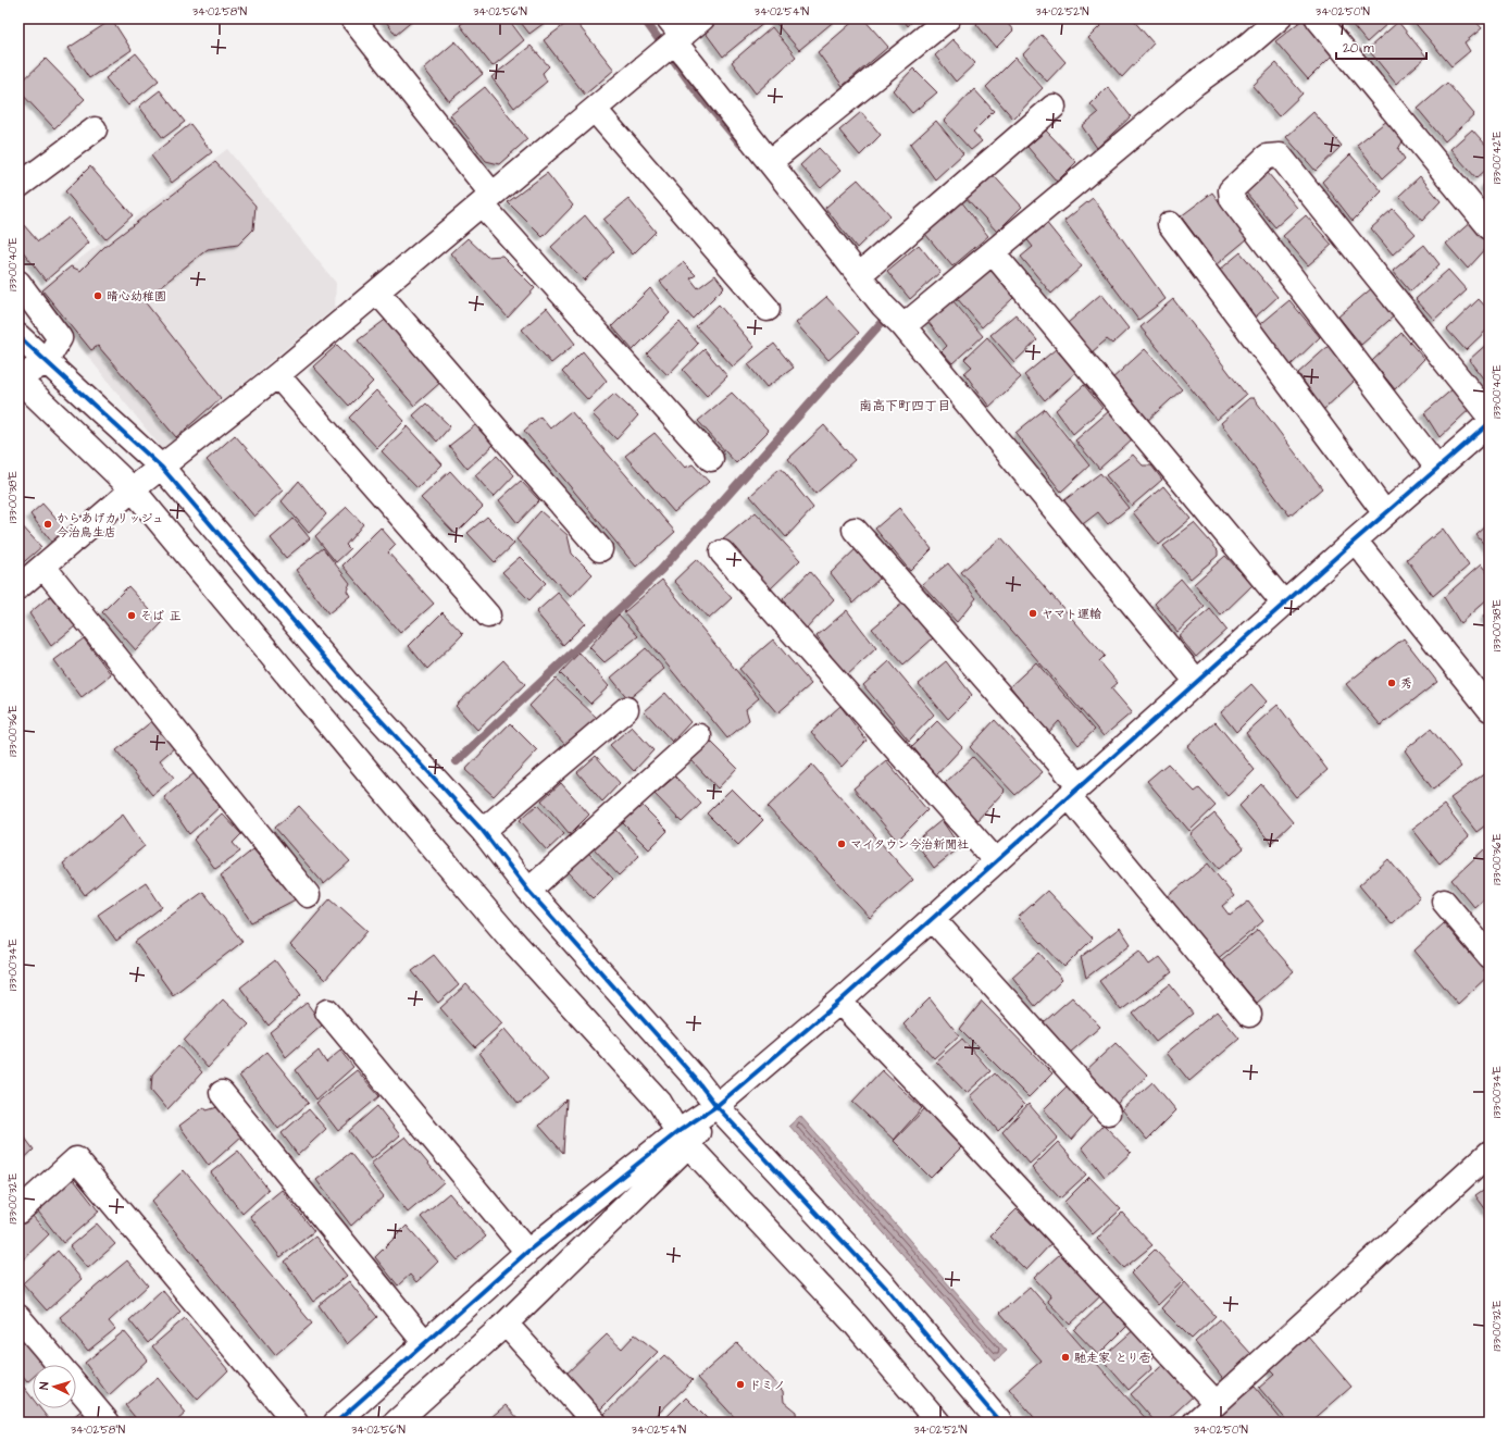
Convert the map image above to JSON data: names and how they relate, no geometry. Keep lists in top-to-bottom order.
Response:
{
  "districts": ["南高下町四丁目"],
  "places": [
    "晴心幼稚園",
    "からあげカリッジュ 今治鳥生店",
    "ヤマト運輸",
    "そば 正",
    "秀",
    "マイタウン今治新聞社",
    "馳走家 とり壱",
    "ドミノ"
  ],
  "scale_bar": "20 m",
  "north": "left",
  "coordinates": [
    "34°02'58\"N",
    "34°02'56\"N",
    "34°02'54\"N",
    "34°02'52\"N",
    "34°02'50\"N",
    "133°00'42\"E",
    "133°00'40\"E",
    "133°00'38\"E",
    "133°00'36\"E",
    "133°00'34\"E",
    "133°00'32\"E"
  ]
}
